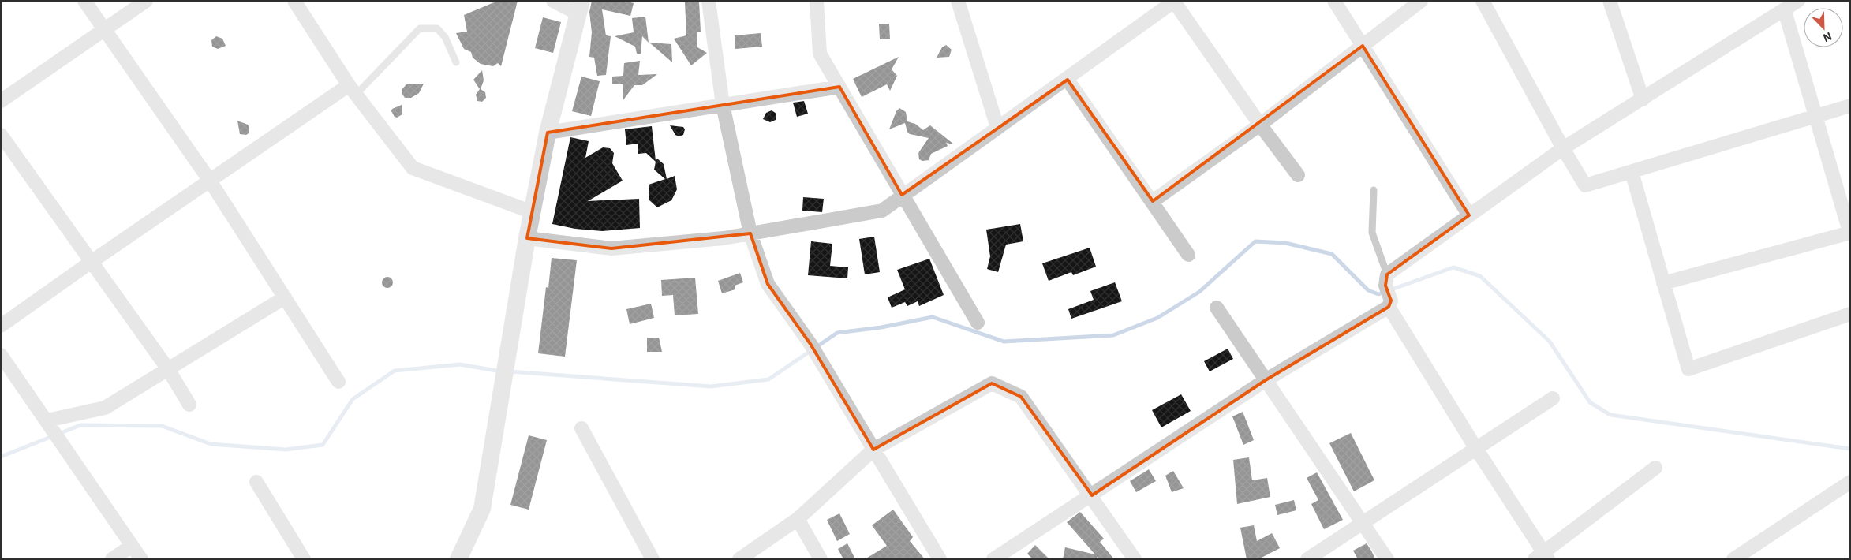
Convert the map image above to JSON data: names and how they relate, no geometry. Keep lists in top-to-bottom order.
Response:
{
  "north": "bottom right"
}
